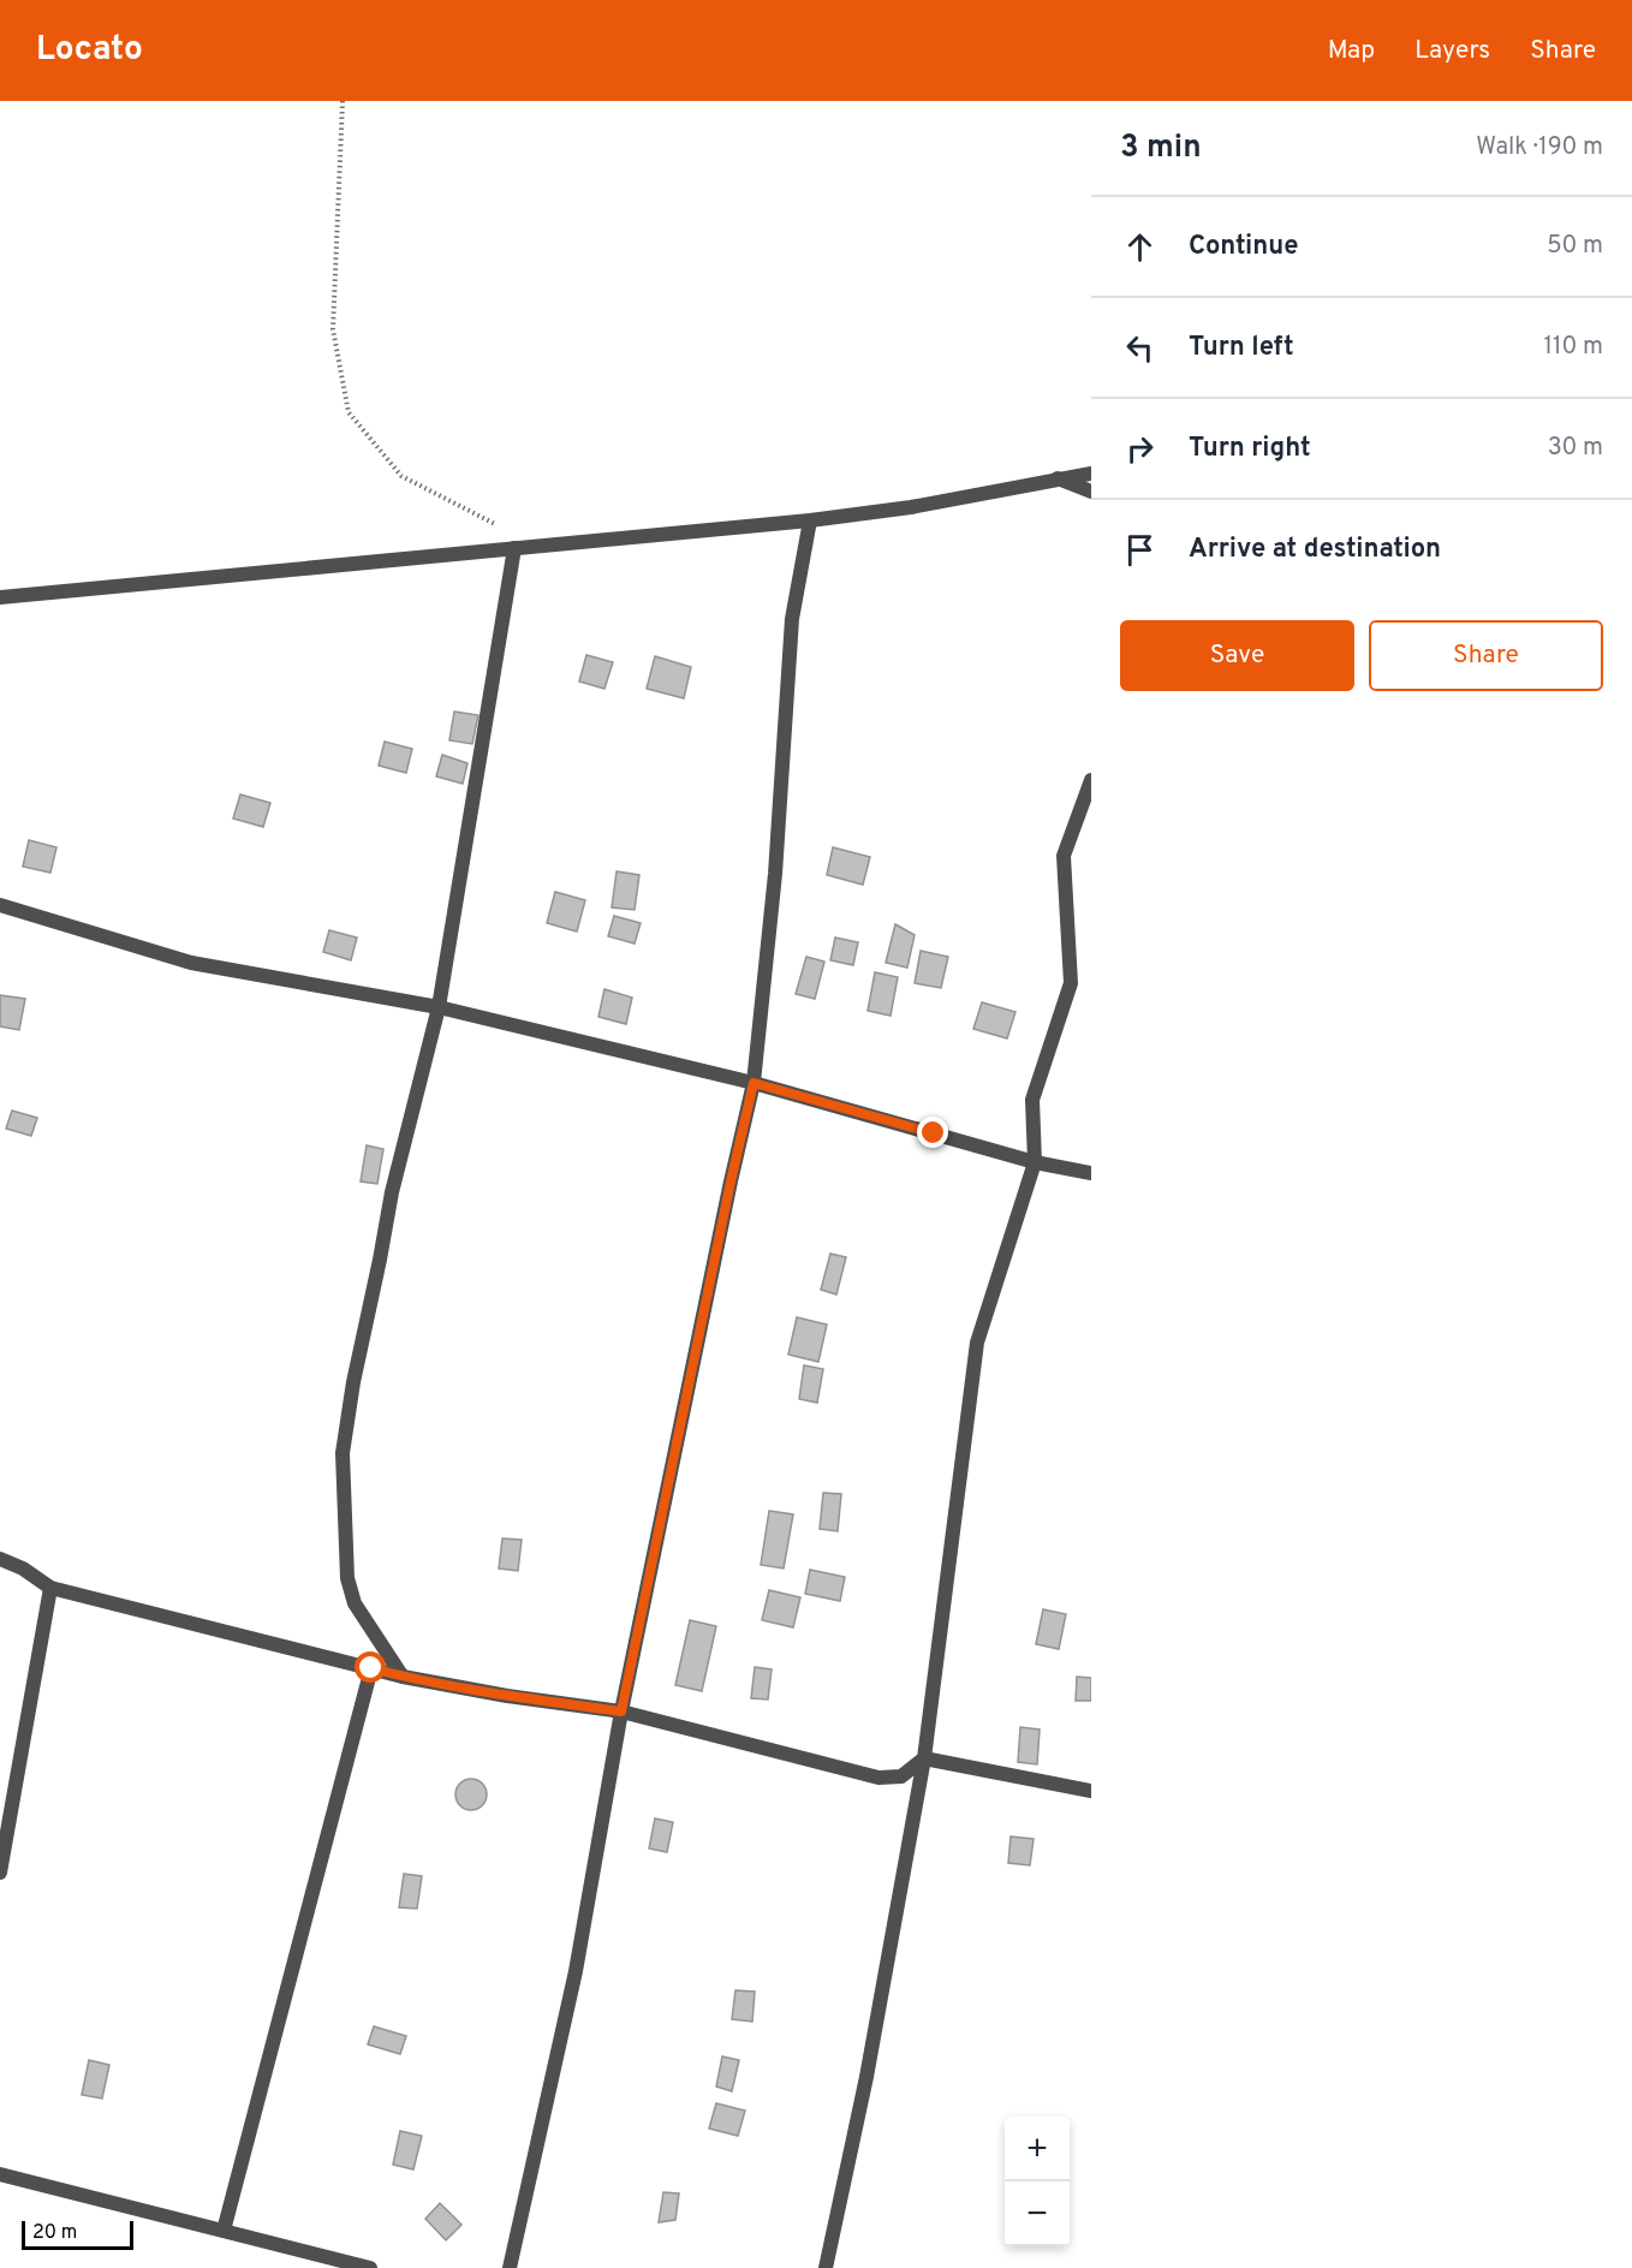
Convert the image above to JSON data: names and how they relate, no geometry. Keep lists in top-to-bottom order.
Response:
{
  "scale_bar": "20 m",
  "page": {
    "header": "Locato",
    "nav": ["Map", "Layers", "Share"],
    "heading": ["3 min", "Walk · 190 m"],
    "list": [
      ["Continue", "50 m"],
      ["Turn left", "110 m"],
      ["Turn right", "30 m"],
      "Arrive at destination"
    ],
    "buttons": ["Save", "Share"],
    "map_buttons": ["+", "−"],
    "scale": "20 m"
  }
}
